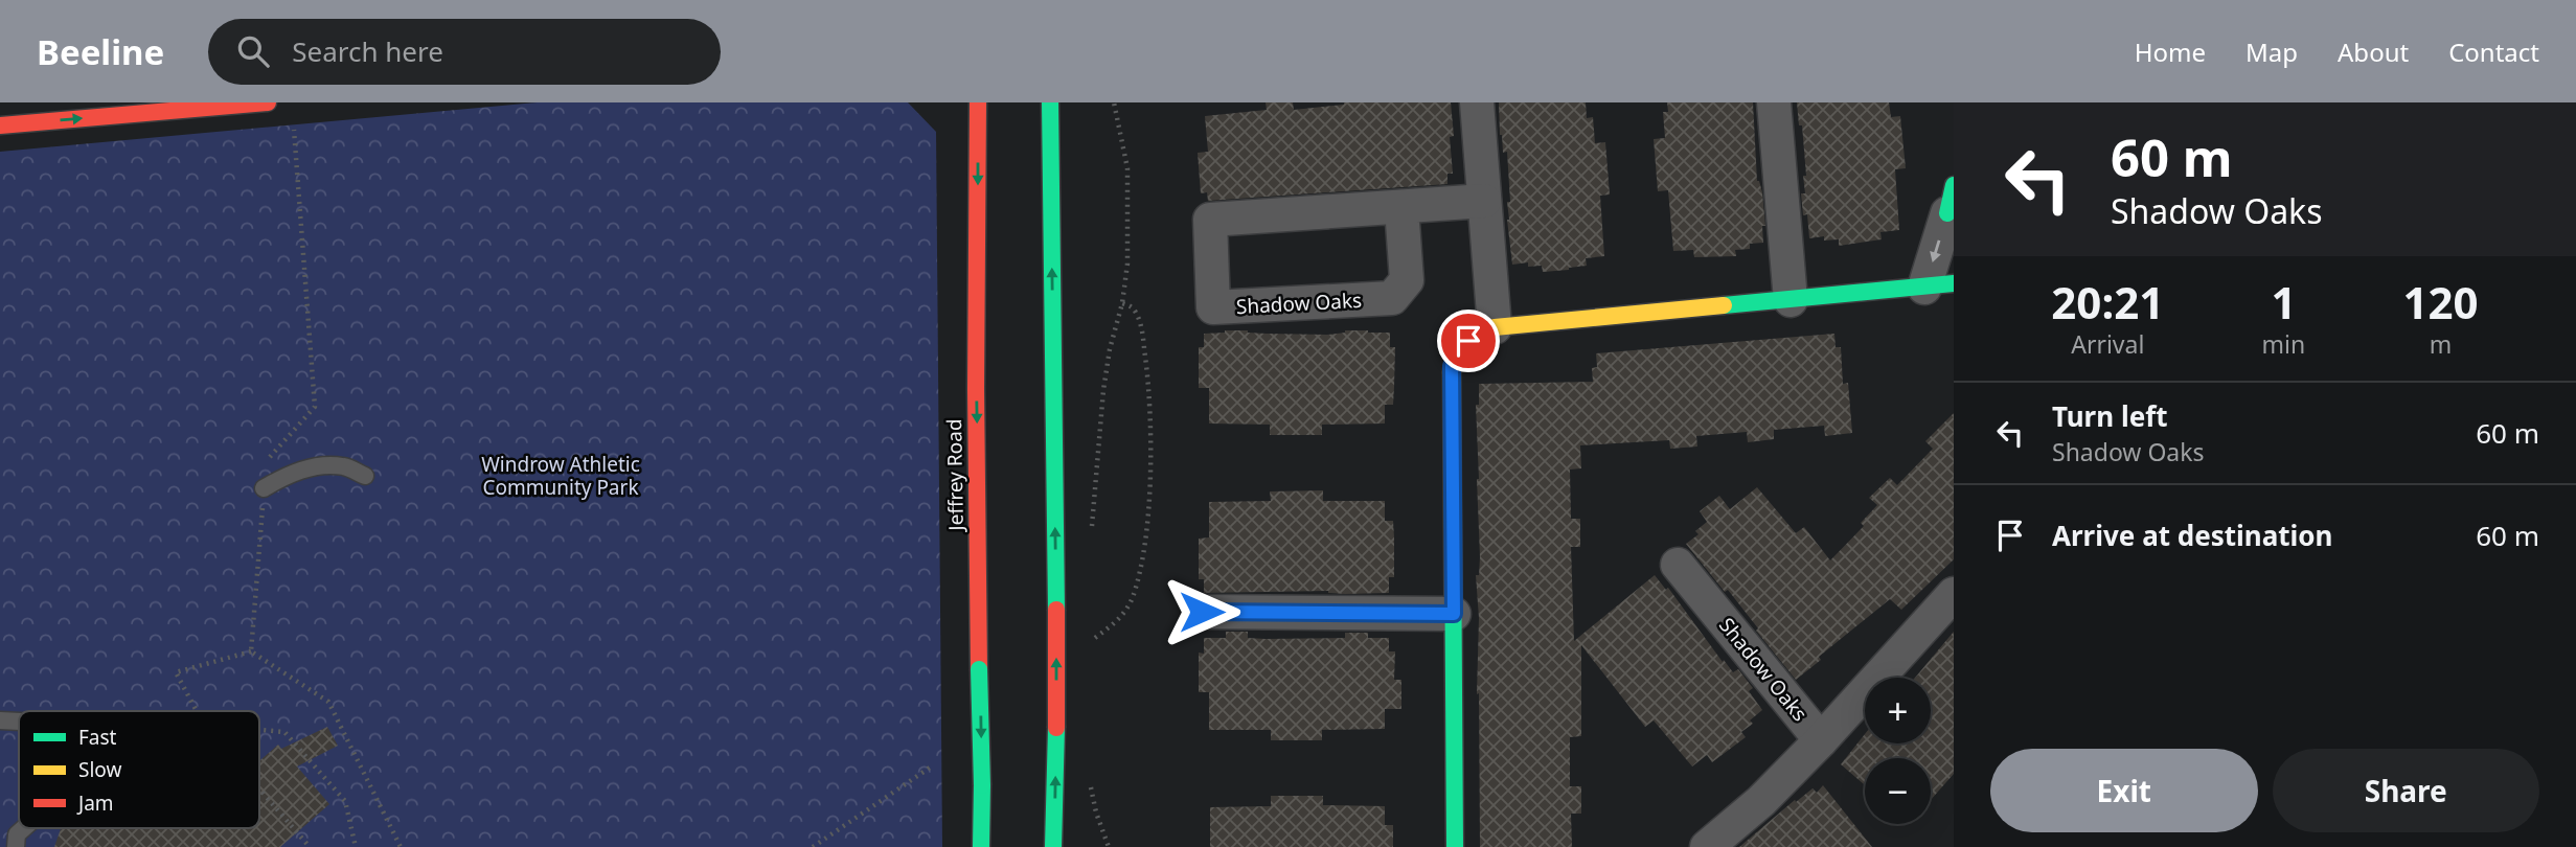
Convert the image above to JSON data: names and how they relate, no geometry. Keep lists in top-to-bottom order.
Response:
{
  "streets": {
    "main road": ["Jeffrey Road"],
    "street": ["Shadow Oaks"]
  },
  "parks": ["Windrow Athletic Community Park"],
  "legend": ["Fast", "Slow", "Jam"],
  "page": {
    "header": "Beeline",
    "search": "Search here",
    "nav": [
      "Home",
      "Map",
      "About",
      "Contact"
    ],
    "turn": ["60 m", "Shadow Oaks"],
    "eta": [
      "20:21",
      "Arrival",
      "1",
      "min",
      "120",
      "m"
    ],
    "list": [
      {
        "name": "Turn left",
        "note": "Shadow Oaks",
        "value": "60 m"
      },
      {
        "name": "Arrive at destination",
        "value": "60 m"
      }
    ],
    "map_buttons": ["+", "−"],
    "buttons": ["Exit", "Share"]
  }
}
